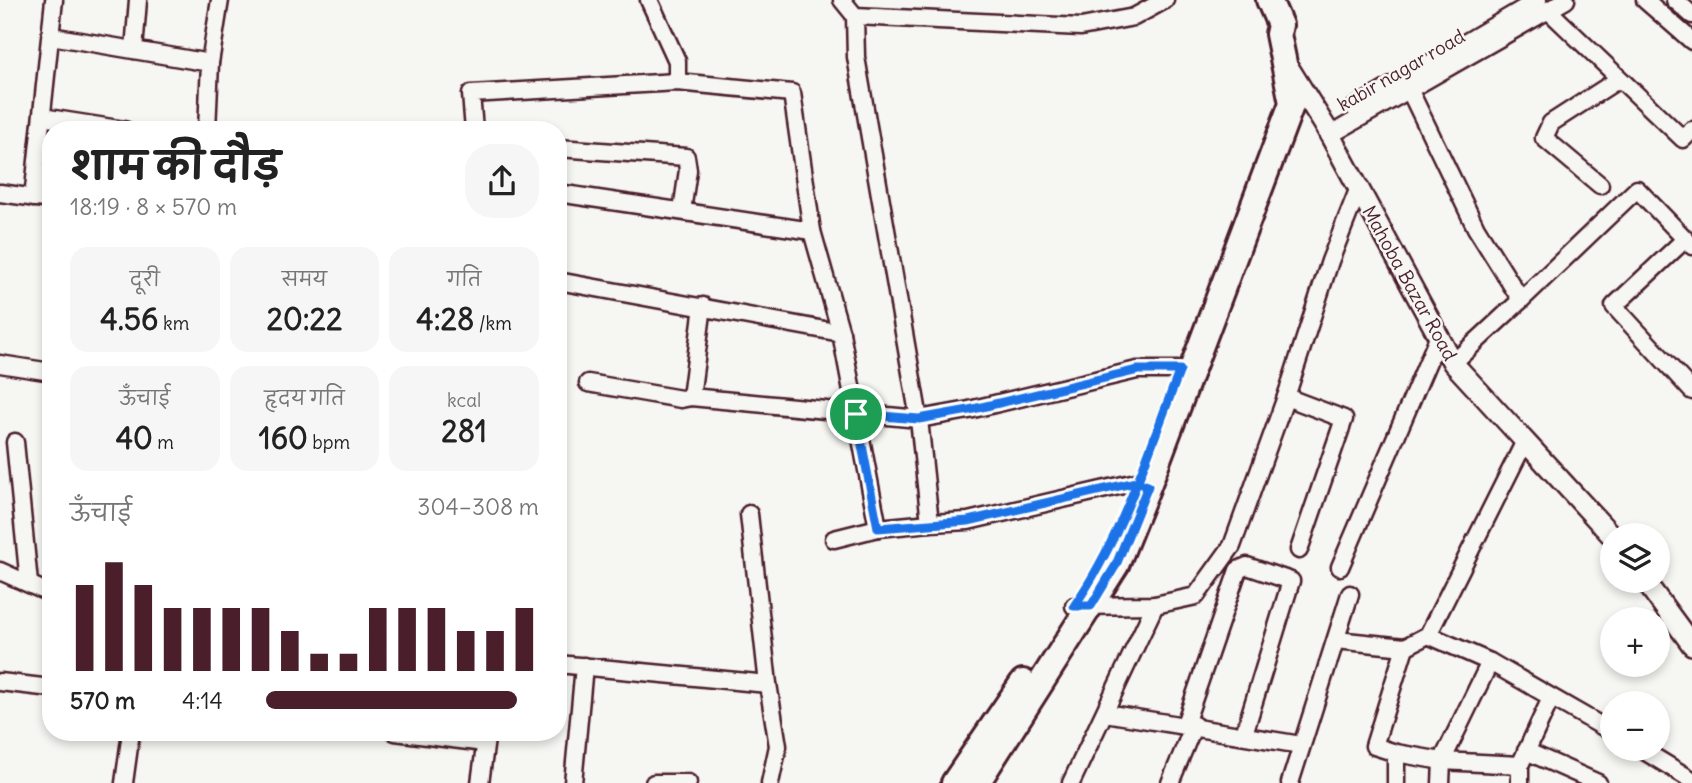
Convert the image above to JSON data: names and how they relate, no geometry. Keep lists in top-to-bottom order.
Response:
{
  "streets": {
    "main road": ["Mahoba Bazar Road"],
    "street": ["kabir nagar road"]
  },
  "crossings": [
    ["kabir nagar road", "Mahoba Bazar Road"]
  ],
  "page": {
    "heading": ["शाम की दौड़", "18:19 · 8 × 570 m"],
    "stats": [
      ["दूरी", "4.56 km"],
      ["समय", "20:22"],
      ["गति", "4:28 /km"],
      ["ऊँचाई", "40 m"],
      ["हृदय गति", "160 bpm"],
      ["kcal", "281"]
    ],
    "chart": ["ऊँचाई", "304–308 m"],
    "map_buttons": ["+", "−"],
    "list": [
      {
        "name": "570 m",
        "note": "4:14"
      }
    ]
  }
}
